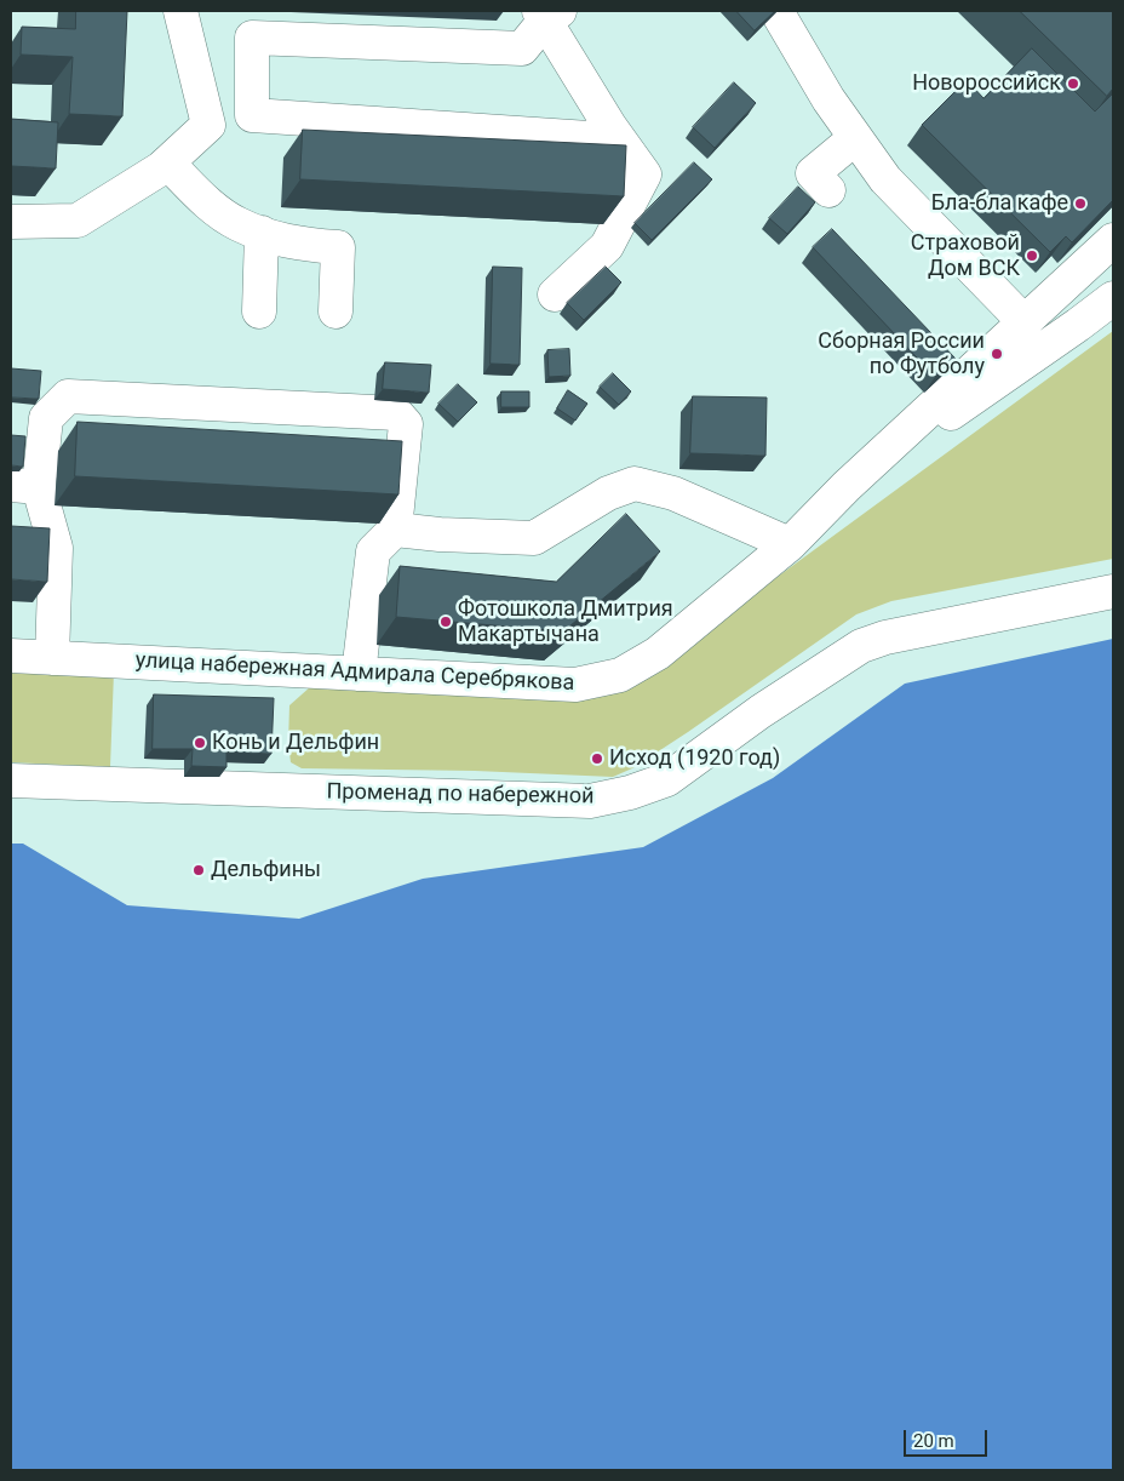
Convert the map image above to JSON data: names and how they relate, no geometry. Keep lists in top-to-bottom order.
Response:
{
  "streets": {
    "street": ["улица набережная Адмирала Серебрякова", "Променад по набережной"]
  },
  "places": [
    "Новороссийск",
    "Бла-бла кафе",
    "Страховой Дом ВСК",
    "Сборная России по Футболу",
    "Фотошкола Дмитрия Макартычана",
    "Конь и Дельфин",
    "Исход (1920 год)",
    "Дельфины"
  ],
  "scale_bar": "20 m"
}
